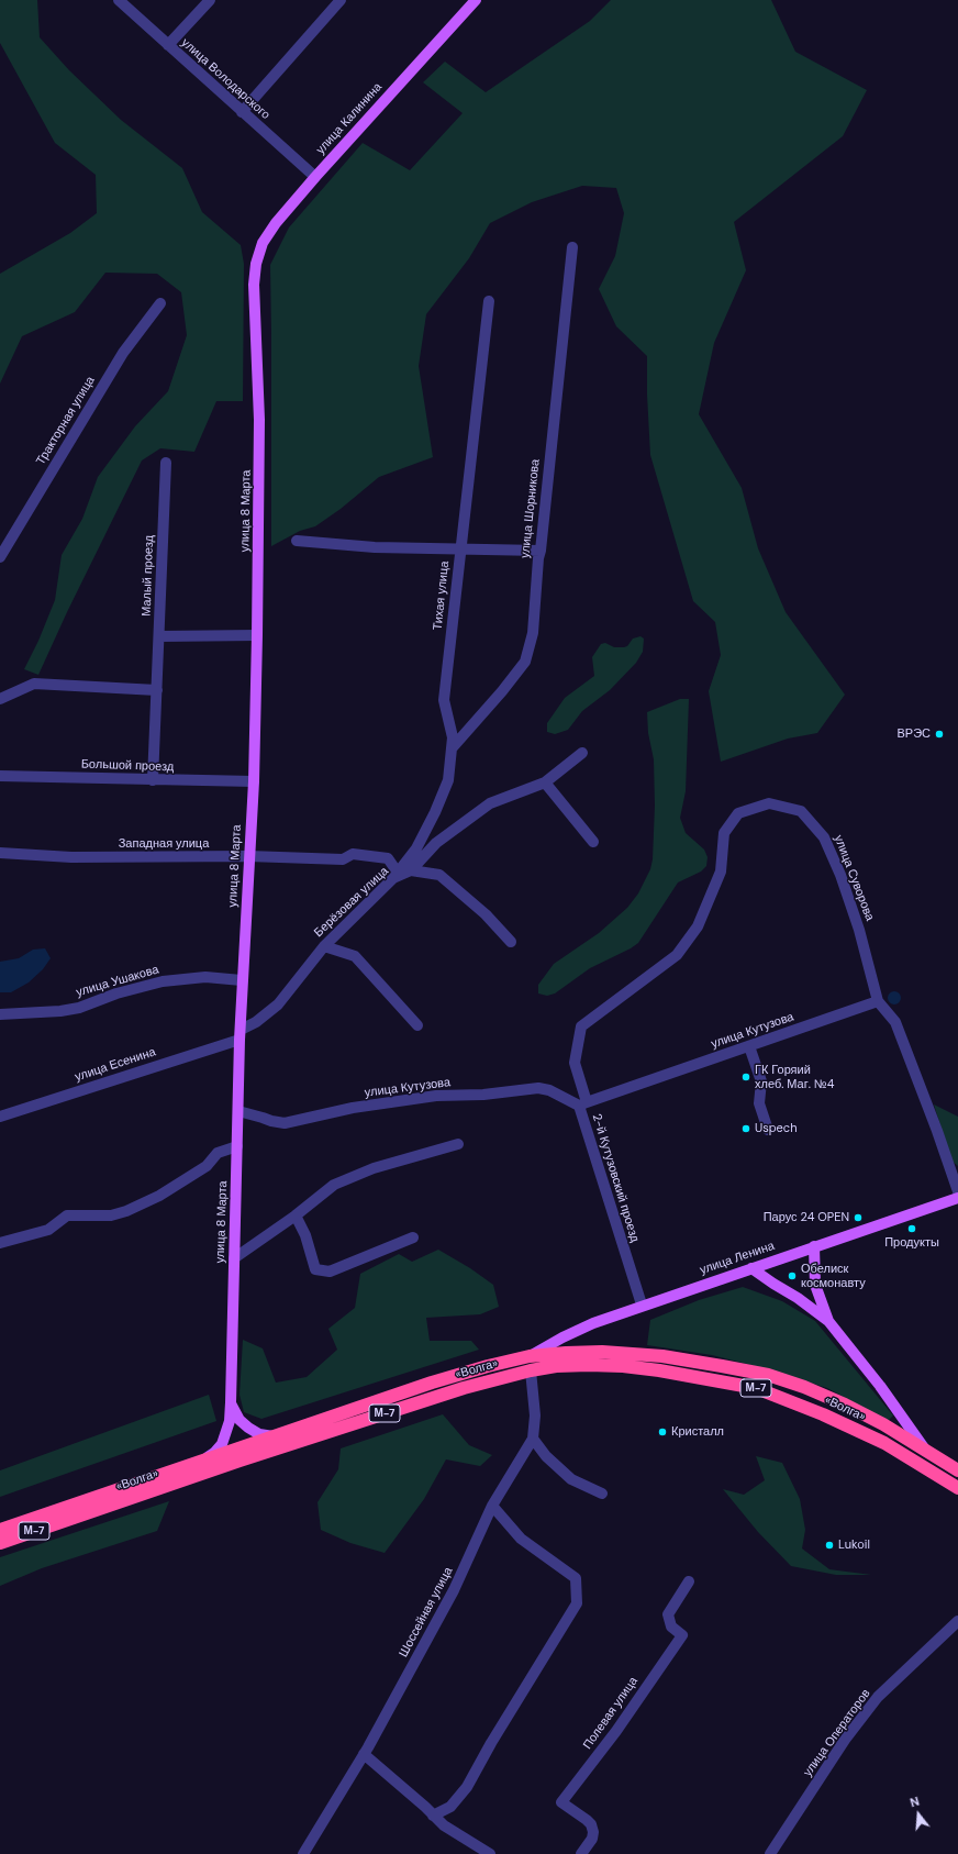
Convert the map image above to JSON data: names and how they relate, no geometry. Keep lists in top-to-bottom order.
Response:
{
  "streets": {
    "highway": ["«Волга»", "М-7"],
    "main road": ["улица Калинина", "улица 8 Марта", "улица Ленина"],
    "street": [
      "улица Володарского",
      "Тракторная улица",
      "улица Шорникова",
      "Малый проезд",
      "Тихая улица",
      "Большой проезд",
      "Западная улица",
      "улица Суворова",
      "Берёзовая улица",
      "улица Ушакова",
      "улица Кутузова",
      "улица Есенина",
      "2-й Кутузовский проезд",
      "Шоссейная улица",
      "Полевая улица",
      "улица Операторов"
    ]
  },
  "crossings": [
    ["улица Володарского", "улица Калинина"],
    ["улица Калинина", "улица 8 Марта"],
    ["улица Шорникова", "Тихая улица"],
    ["улица 8 Марта", "Большой проезд"],
    ["улица 8 Марта", "Западная улица"],
    ["улица 8 Марта", "Берёзовая улица"],
    ["улица 8 Марта", "улица Ушакова"],
    ["улица 8 Марта", "улица Кутузова"],
    ["улица 8 Марта", "улица Есенина"],
    ["улица 8 Марта", "«Волга»"],
    ["Малый проезд", "Большой проезд"],
    ["Тихая улица", "Западная улица"],
    ["Тихая улица", "Берёзовая улица"],
    ["Западная улица", "Берёзовая улица"],
    ["улица Суворова", "улица Кутузова"],
    ["улица Суворова", "2-й Кутузовский проезд"],
    ["Берёзовая улица", "улица Есенина"],
    ["улица Кутузова", "2-й Кутузовский проезд"],
    ["2-й Кутузовский проезд", "улица Ленина"],
    ["улица Ленина", "«Волга»"],
    ["«Волга»", "Шоссейная улица"]
  ],
  "places": [
    "ВРЭС",
    "ГК Горяий хлеб. Маг. №4",
    "Uspech",
    "Парус 24 OPEN",
    "Продукты",
    "Обелиск космонавту",
    "Кристалл",
    "Lukoil"
  ],
  "north": "top"
}
